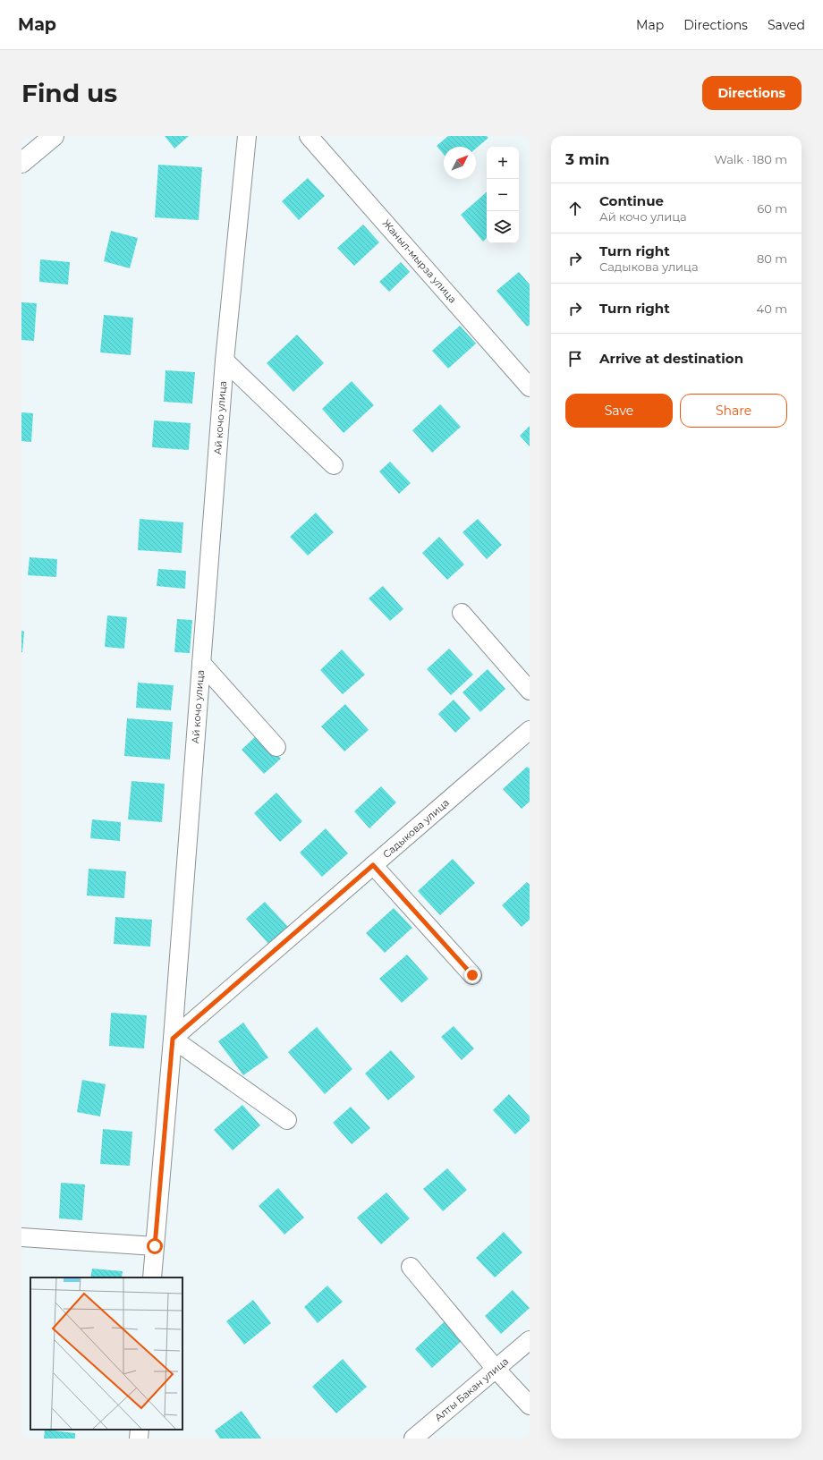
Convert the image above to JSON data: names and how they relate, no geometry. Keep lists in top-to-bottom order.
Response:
{
  "streets": {
    "street": [
      "Жаныл-мырза улица",
      "Ай кочо улица",
      "Садыкова улица",
      "Алты Бакан улица"
    ]
  },
  "crossings": [
    ["Ай кочо улица", "Садыкова улица"]
  ],
  "north": "top right",
  "page": {
    "header": "Map",
    "nav": ["Map", "Directions", "Saved"],
    "buttons": [
      "Directions",
      ["Save", "Share"]
    ],
    "title": "Find us",
    "heading": ["3 min", "Walk · 180 m"],
    "map_buttons": ["+", "−"],
    "list": [
      ["Continue", "Ай кочо улица", "60 m"],
      ["Turn right", "Садыкова улица", "80 m"],
      ["Turn right", "40 m"],
      "Arrive at destination"
    ]
  }
}
